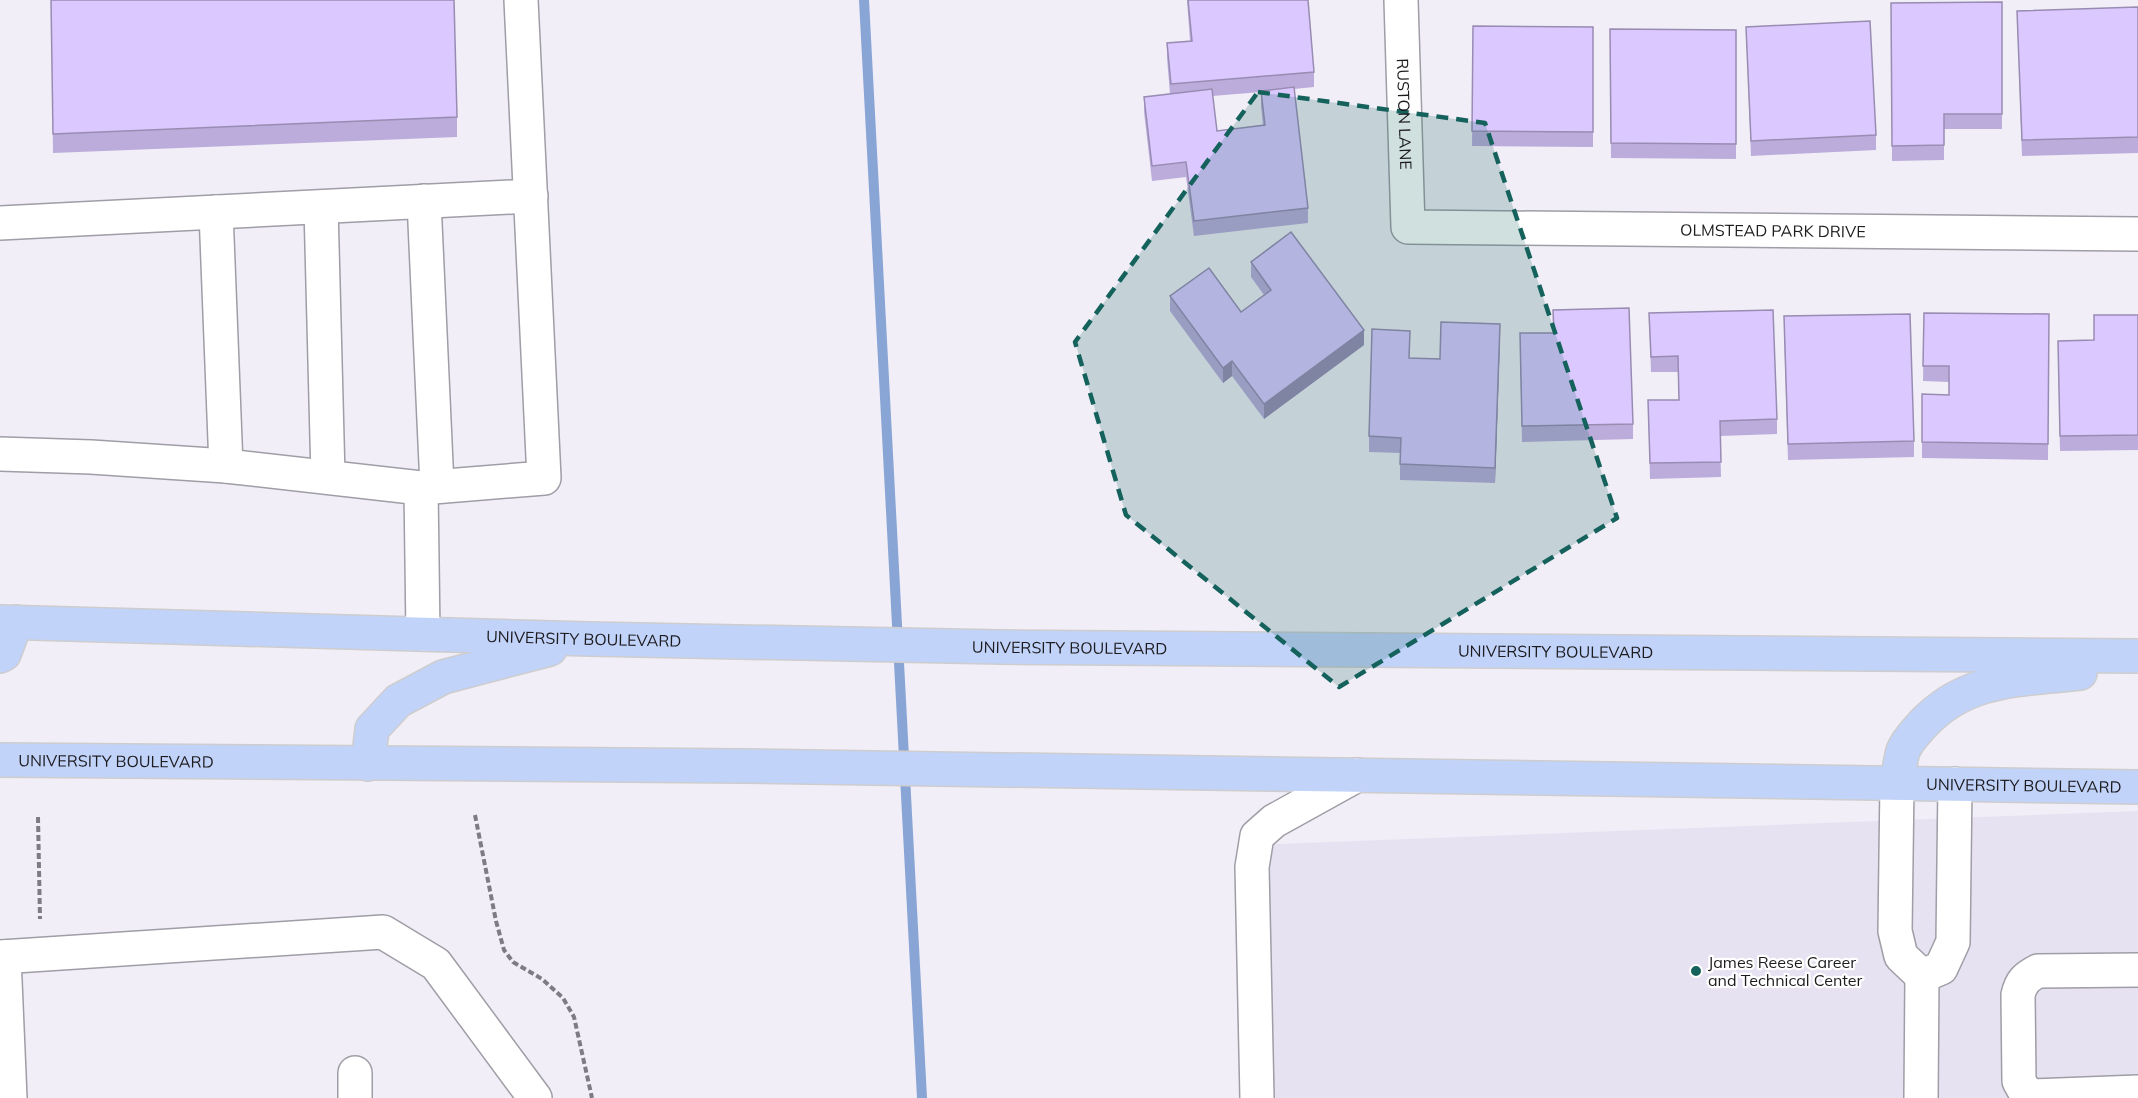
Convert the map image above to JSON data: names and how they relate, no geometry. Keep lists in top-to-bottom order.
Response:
{
  "streets": {
    "main road": ["UNIVERSITY BOULEVARD"],
    "street": ["RUSTON LANE", "OLMSTEAD PARK DRIVE"]
  },
  "crossings": [
    ["RUSTON LANE", "OLMSTEAD PARK DRIVE"]
  ],
  "places": ["James Reese Career and Technical Center"]
}
